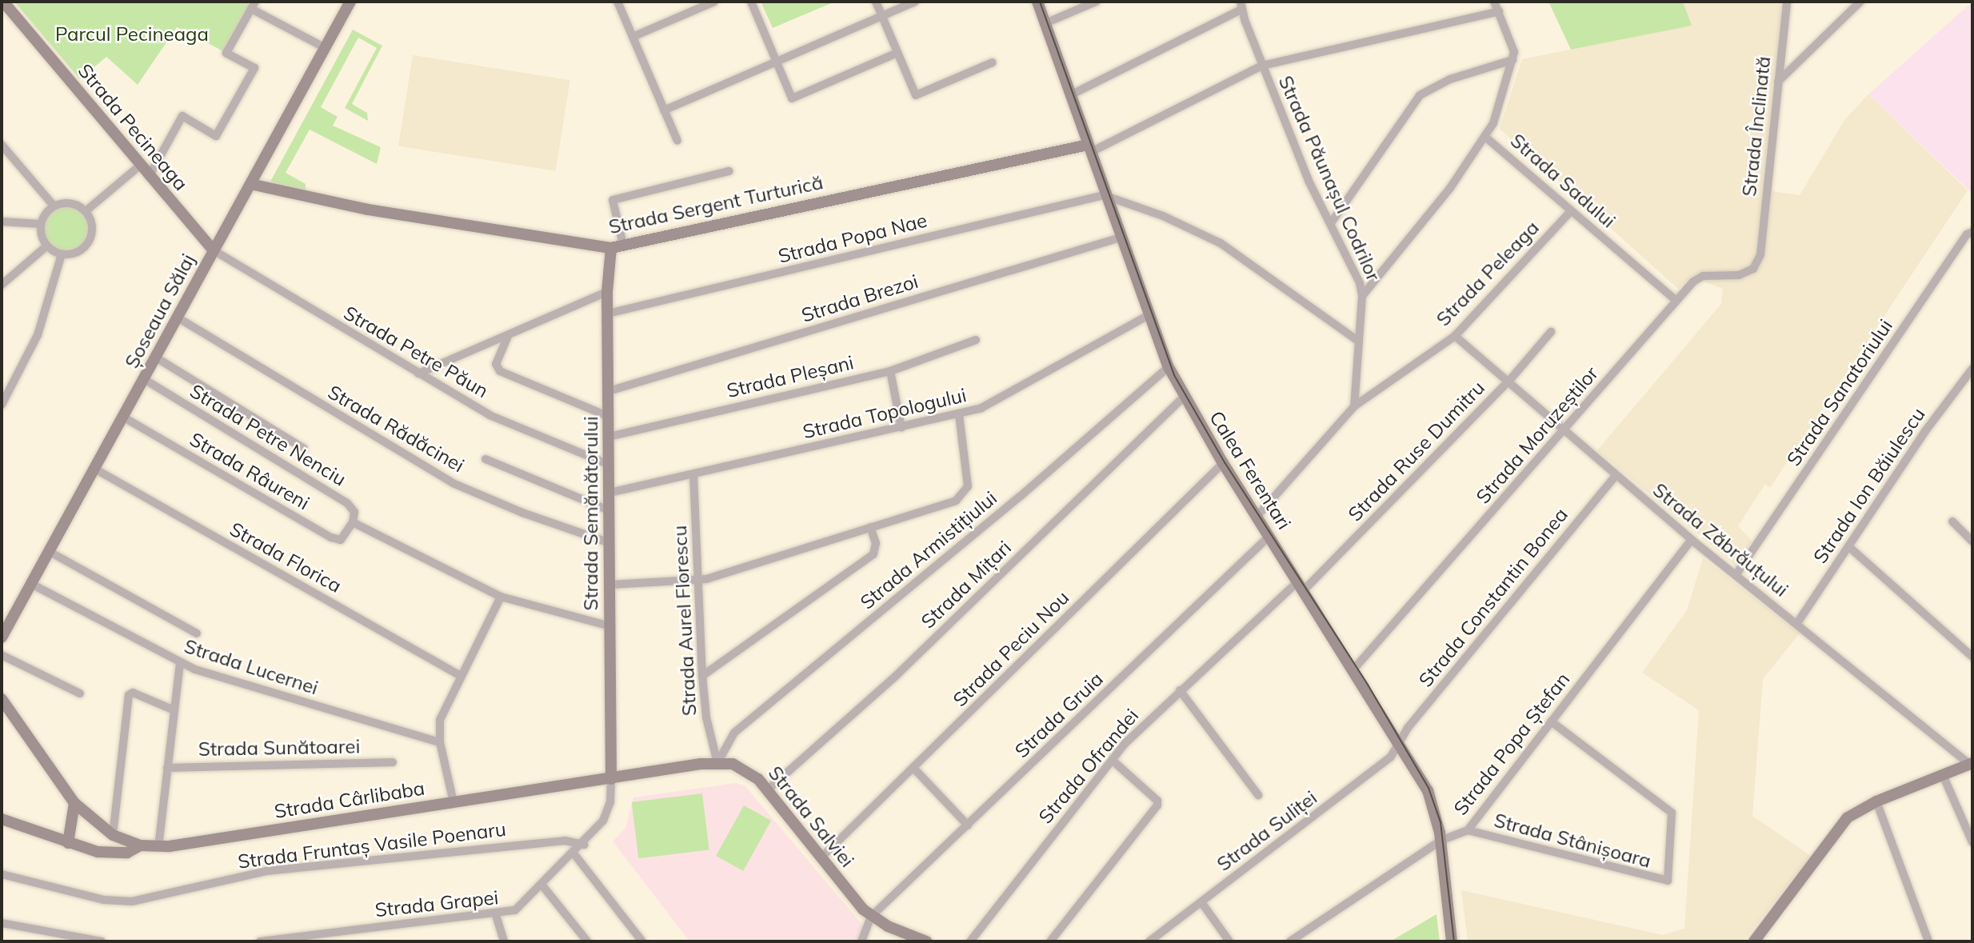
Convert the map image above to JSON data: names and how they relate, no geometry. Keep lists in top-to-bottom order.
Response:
{
  "streets": {
    "street": [
      "Strada Înclinată",
      "Strada Pecineaga",
      "Strada Păunașul Codrilor",
      "Strada Sadului",
      "Strada Sergent Turturică",
      "Strada Popa Nae",
      "Strada Peleaga",
      "Strada Brezoi",
      "Șoseaua Sălaj",
      "Strada Petre Păun",
      "Strada Pleșani",
      "Strada Sanatoriului",
      "Strada Topologului",
      "Strada Rădăcinei",
      "Strada Petre Nenciu",
      "Strada Moruzeștilor",
      "Strada Ruse Dumitru",
      "Calea Ferentari",
      "Strada Râureni",
      "Strada Ion Băiulescu",
      "Strada Semănătorului",
      "Strada Zăbrăuțului",
      "Strada Armistițiului",
      "Strada Florica",
      "Strada Mițari",
      "Strada Constantin Bonea",
      "Strada Aurel Florescu",
      "Strada Peciu Nou",
      "Strada Lucernei",
      "Strada Gruia",
      "Strada Popa Ștefan",
      "Strada Sunătoarei",
      "Strada Ofrandei",
      "Strada Cârlibaba",
      "Strada Salviei",
      "Strada Suliței",
      "Strada Stânișoara",
      "Strada Fruntaș Vasile Poenaru",
      "Strada Grapei"
    ]
  },
  "crossings": [
    ["Strada Înclinată", "Strada Moruzeștilor"],
    ["Strada Pecineaga", "Șoseaua Sălaj"],
    ["Strada Pecineaga", "Strada Petre Păun"],
    ["Strada Păunașul Codrilor", "Strada Sergent Turturică"],
    ["Strada Păunașul Codrilor", "Strada Peleaga"],
    ["Strada Sadului", "Strada Sergent Turturică"],
    ["Strada Sadului", "Strada Peleaga"],
    ["Strada Sadului", "Strada Moruzeștilor"],
    ["Strada Sergent Turturică", "Șoseaua Sălaj"],
    ["Strada Sergent Turturică", "Calea Ferentari"],
    ["Strada Sergent Turturică", "Strada Semănătorului"],
    ["Strada Popa Nae", "Calea Ferentari"],
    ["Strada Popa Nae", "Strada Semănătorului"],
    ["Strada Peleaga", "Calea Ferentari"],
    ["Strada Peleaga", "Strada Zăbrăuțului"],
    ["Strada Brezoi", "Calea Ferentari"],
    ["Strada Brezoi", "Strada Semănătorului"],
    ["Șoseaua Sălaj", "Strada Petre Păun"],
    ["Șoseaua Sălaj", "Strada Rădăcinei"],
    ["Șoseaua Sălaj", "Strada Petre Nenciu"],
    ["Șoseaua Sălaj", "Strada Râureni"],
    ["Șoseaua Sălaj", "Strada Florica"],
    ["Șoseaua Sălaj", "Strada Lucernei"],
    ["Strada Petre Păun", "Strada Semănătorului"],
    ["Strada Pleșani", "Strada Semănătorului"],
    ["Strada Sanatoriului", "Strada Zăbrăuțului"],
    ["Strada Topologului", "Calea Ferentari"],
    ["Strada Topologului", "Strada Semănătorului"],
    ["Strada Topologului", "Strada Aurel Florescu"],
    ["Strada Rădăcinei", "Strada Semănătorului"],
    ["Strada Petre Nenciu", "Strada Râureni"],
    ["Strada Moruzeștilor", "Calea Ferentari"],
    ["Strada Moruzeștilor", "Strada Zăbrăuțului"],
    ["Strada Ruse Dumitru", "Calea Ferentari"],
    ["Strada Ruse Dumitru", "Strada Zăbrăuțului"],
    ["Strada Ruse Dumitru", "Strada Ofrandei"],
    ["Calea Ferentari", "Strada Armistițiului"],
    ["Calea Ferentari", "Strada Mițari"],
    ["Calea Ferentari", "Strada Constantin Bonea"],
    ["Calea Ferentari", "Strada Peciu Nou"],
    ["Calea Ferentari", "Strada Gruia"],
    ["Calea Ferentari", "Strada Popa Ștefan"],
    ["Calea Ferentari", "Strada Ofrandei"],
    ["Calea Ferentari", "Strada Suliței"],
    ["Strada Ion Băiulescu", "Strada Zăbrăuțului"],
    ["Strada Semănătorului", "Strada Cârlibaba"],
    ["Strada Semănătorului", "Strada Grapei"],
    ["Strada Zăbrăuțului", "Strada Constantin Bonea"],
    ["Strada Zăbrăuțului", "Strada Popa Ștefan"],
    ["Strada Armistițiului", "Strada Aurel Florescu"],
    ["Strada Armistițiului", "Strada Cârlibaba"],
    ["Strada Armistițiului", "Strada Salviei"],
    ["Strada Mițari", "Strada Salviei"],
    ["Strada Constantin Bonea", "Strada Suliței"],
    ["Strada Aurel Florescu", "Strada Cârlibaba"],
    ["Strada Aurel Florescu", "Strada Salviei"],
    ["Strada Peciu Nou", "Strada Salviei"],
    ["Strada Gruia", "Strada Salviei"],
    ["Strada Popa Ștefan", "Strada Stânișoara"],
    ["Strada Cârlibaba", "Strada Salviei"],
    ["Strada Cârlibaba", "Strada Grapei"],
    ["Strada Fruntaș Vasile Poenaru", "Strada Grapei"]
  ],
  "parks": ["Parcul Pecineaga"]
}
